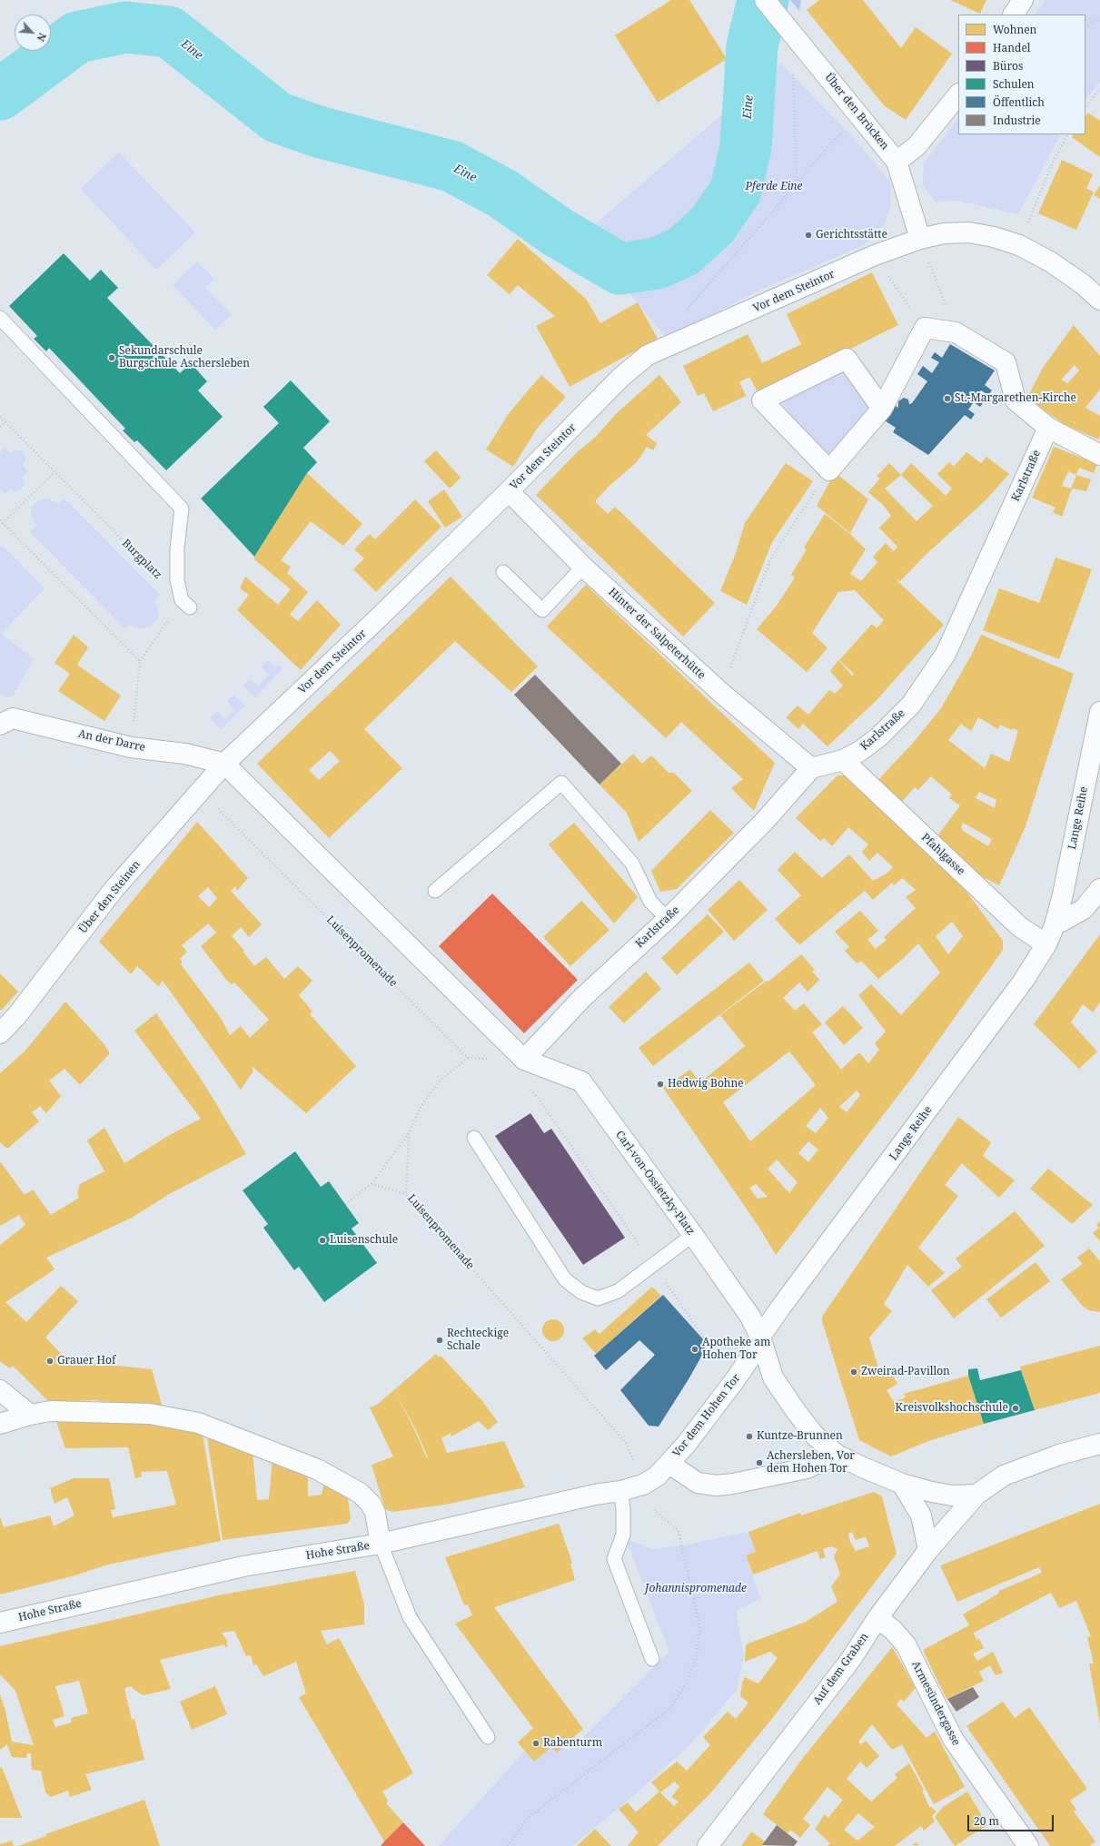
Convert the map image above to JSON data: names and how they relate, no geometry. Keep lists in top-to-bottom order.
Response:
{
  "streets": {
    "street": [
      "Über den Brücken",
      "Vor dem Steintor",
      "Karlstraße",
      "Hinter der Salpeterhütte",
      "An der Darre",
      "Lange Reihe",
      "Pfahlgasse",
      "Über den Steinen",
      "Carl-von-Ossietzky-Platz",
      "Vor dem Hohen Tor",
      "Hohe Straße",
      "Auf dem Graben",
      "Armesündergasse"
    ],
    "path": ["Burgplatz", "Luisenpromenade"]
  },
  "crossings": [
    ["Über den Brücken", "Vor dem Steintor"],
    ["Vor dem Steintor", "Hinter der Salpeterhütte"],
    ["Vor dem Steintor", "An der Darre"],
    ["Vor dem Steintor", "Über den Steinen"],
    ["Karlstraße", "Hinter der Salpeterhütte"],
    ["Karlstraße", "Pfahlgasse"],
    ["Karlstraße", "Carl-von-Ossietzky-Platz"],
    ["An der Darre", "Über den Steinen"],
    ["Lange Reihe", "Pfahlgasse"],
    ["Lange Reihe", "Carl-von-Ossietzky-Platz"],
    ["Lange Reihe", "Vor dem Hohen Tor"],
    ["Über den Steinen", "Luisenpromenade"],
    ["Luisenpromenade", "Hohe Straße"],
    ["Carl-von-Ossietzky-Platz", "Vor dem Hohen Tor"],
    ["Vor dem Hohen Tor", "Hohe Straße"],
    ["Auf dem Graben", "Armesündergasse"]
  ],
  "water": ["Eine"],
  "parks": ["Pferde Eine", "Johannispromenade"],
  "places": [
    "Gerichtsstätte",
    "Sekundarschule Burgschule Aschersleben",
    "St.-Margarethen-Kirche",
    "Hedwig Bohne",
    "Luisenschule",
    "Rechteckige Schale",
    "Apotheke am Hohen Tor",
    "Grauer Hof",
    "Zweirad-Pavillon",
    "Kreisvolkshochschule",
    "Kuntze-Brunnen",
    "Achersleben, Vor dem Hohen Tor",
    "Rabenturm"
  ],
  "legend": [
    "Wohnen",
    "Handel",
    "Büros",
    "Schulen",
    "Öffentlich",
    "Industrie"
  ],
  "scale_bar": "20 m",
  "north": "bottom right"
}
